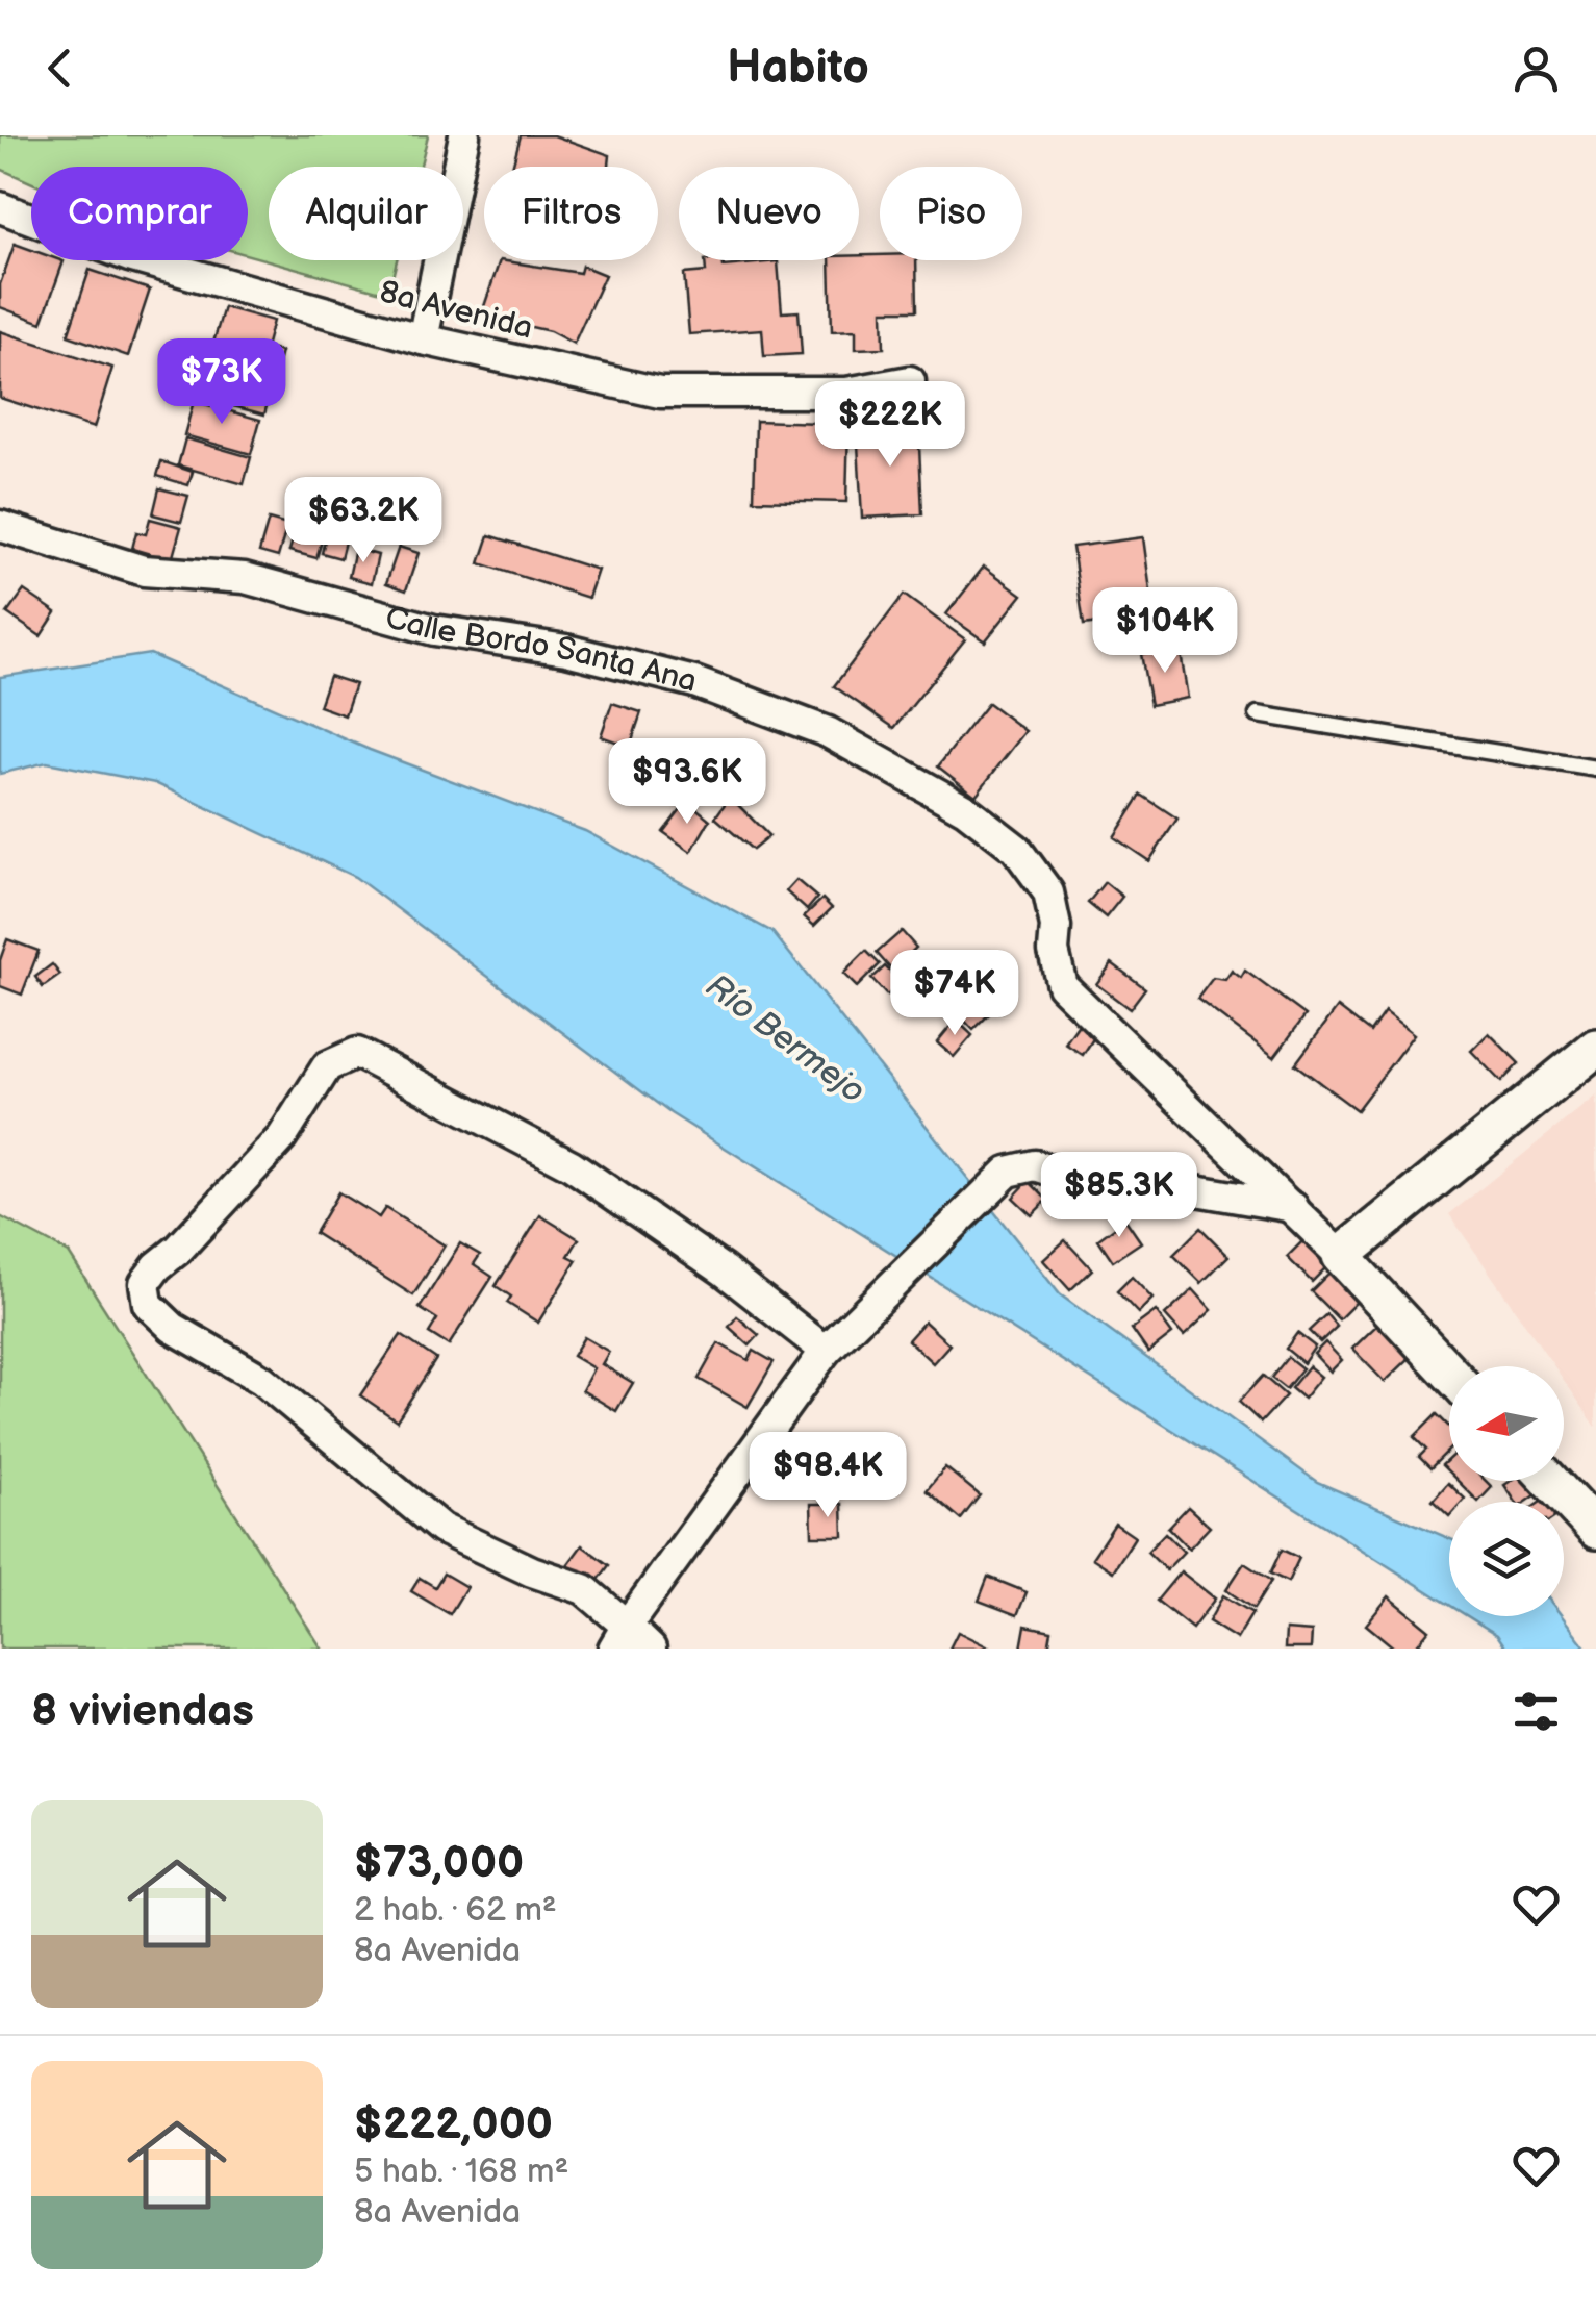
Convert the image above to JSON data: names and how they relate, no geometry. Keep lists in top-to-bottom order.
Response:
{
  "streets": {
    "street": ["8a Avenida", "Calle Bordo Santa Ana"]
  },
  "water": ["Río Bermejo"],
  "north": "left",
  "page": {
    "header": "Habito",
    "chip": [
      "Comprar",
      "Alquilar",
      "Filtros",
      "Nuevo",
      "Piso"
    ],
    "price": [
      "$73K",
      "$222K",
      "$63.2K",
      "$104K",
      "$93.6K",
      "$74K",
      "$85.3K",
      "$98.4K"
    ],
    "heading": "8 viviendas",
    "list": [
      {
        "name": "$73,000",
        "note": "2 hab. · 62 m² · 8a Avenida"
      },
      {
        "name": "$222,000",
        "note": "5 hab. · 168 m² · 8a Avenida"
      }
    ]
  }
}
